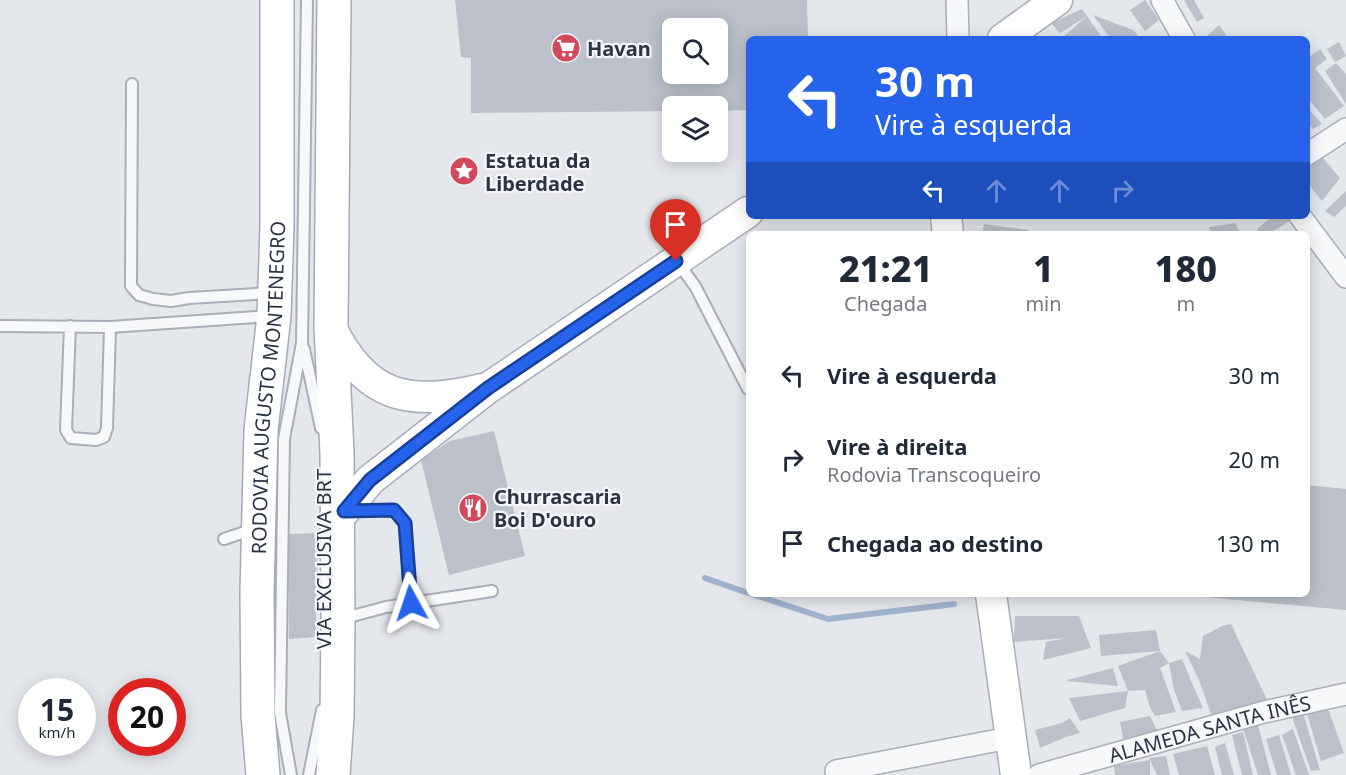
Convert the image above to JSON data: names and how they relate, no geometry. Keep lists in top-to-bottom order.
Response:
{
  "streets": {
    "main road": ["RODOVIA AUGUSTO MONTENEGRO"],
    "street": ["ALAMEDA SANTA INÊS"],
    "lane": ["VIA EXCLUSIVA BRT"]
  },
  "places": {
    "supermarket": ["Havan"],
    "place": ["Estatua da Liberdade"],
    "restaurant": ["Churrascaria Boi D'ouro"]
  },
  "page": {
    "turn": ["30 m", "Vire à esquerda"],
    "eta": [
      "21:21",
      "Chegada",
      "1",
      "min",
      "180",
      "m"
    ],
    "list": [
      {
        "name": "Vire à esquerda",
        "value": "30 m"
      },
      {
        "name": "Vire à direita",
        "note": "Rodovia Transcoqueiro",
        "value": "20 m"
      },
      {
        "name": "Chegada ao destino",
        "value": "130 m"
      }
    ],
    "speed": "15 km/h",
    "limit": "20"
  }
}
